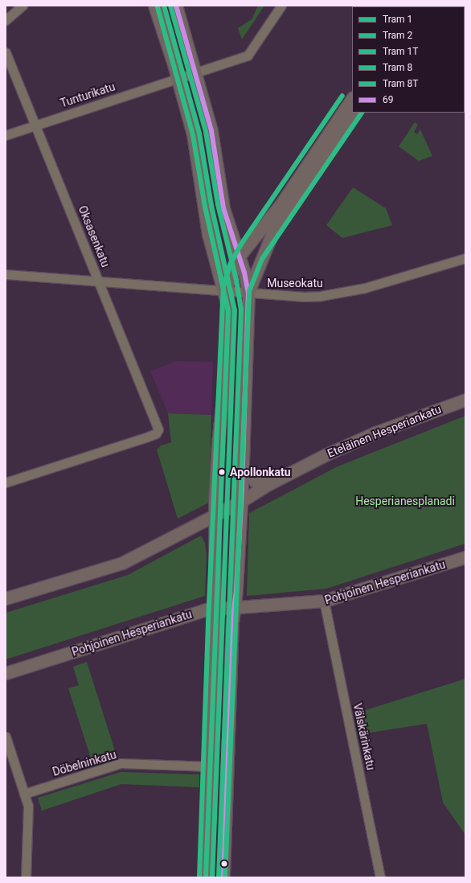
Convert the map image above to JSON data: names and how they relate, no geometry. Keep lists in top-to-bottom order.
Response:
{
  "streets": {
    "main road": ["Eteläinen Hesperiankatu", "Pohjoinen Hesperiankatu"],
    "street": [
      "Tunturikatu",
      "Oksasenkatu",
      "Museokatu",
      "Välskärinkatu",
      "Döbelninkatu"
    ]
  },
  "crossings": [
    ["Tunturikatu", "Oksasenkatu"],
    ["Oksasenkatu", "Museokatu"],
    ["Pohjoinen Hesperiankatu", "Välskärinkatu"]
  ],
  "parks": ["Hesperianesplanadi"],
  "places": ["Apollonkatu"],
  "lines": [
    "tram line 1",
    "tram line 1T",
    "transit line 69",
    "tram line 2",
    "tram line 8T",
    "tram line 8"
  ],
  "legend": [
    "Tram 1",
    "Tram 2",
    "Tram 1T",
    "Tram 8",
    "Tram 8T",
    "69"
  ]
}
